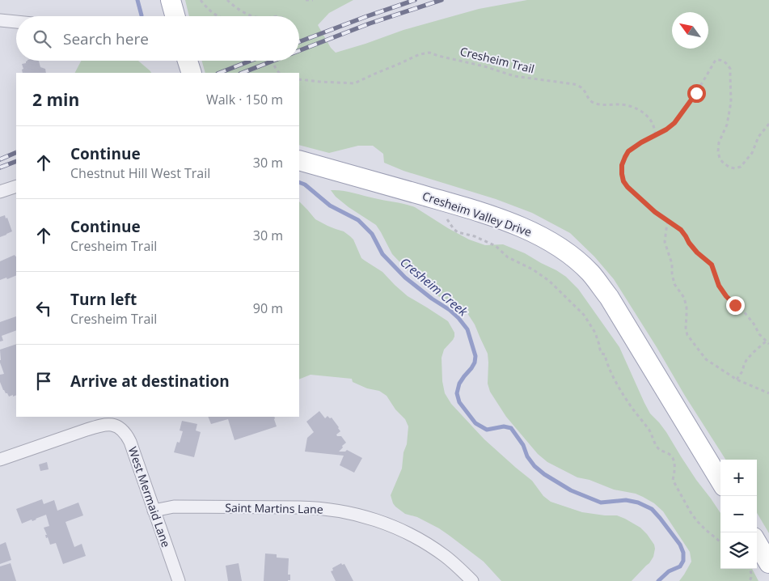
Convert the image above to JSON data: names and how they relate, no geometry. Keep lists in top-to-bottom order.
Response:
{
  "streets": {
    "main road": ["Cresheim Valley Drive"],
    "street": ["West Mermaid Lane", "Saint Martins Lane"],
    "path": ["Cresheim Trail"]
  },
  "crossings": [
    ["West Mermaid Lane", "Saint Martins Lane"]
  ],
  "water": ["Cresheim Creek"],
  "north": "top left",
  "page": {
    "search": "Search here",
    "heading": ["2 min", "Walk · 150 m"],
    "list": [
      ["Continue", "Chestnut Hill West Trail", "30 m"],
      ["Continue", "Cresheim Trail", "30 m"],
      ["Turn left", "Cresheim Trail", "90 m"],
      "Arrive at destination"
    ],
    "map_buttons": ["+", "−"]
  }
}
